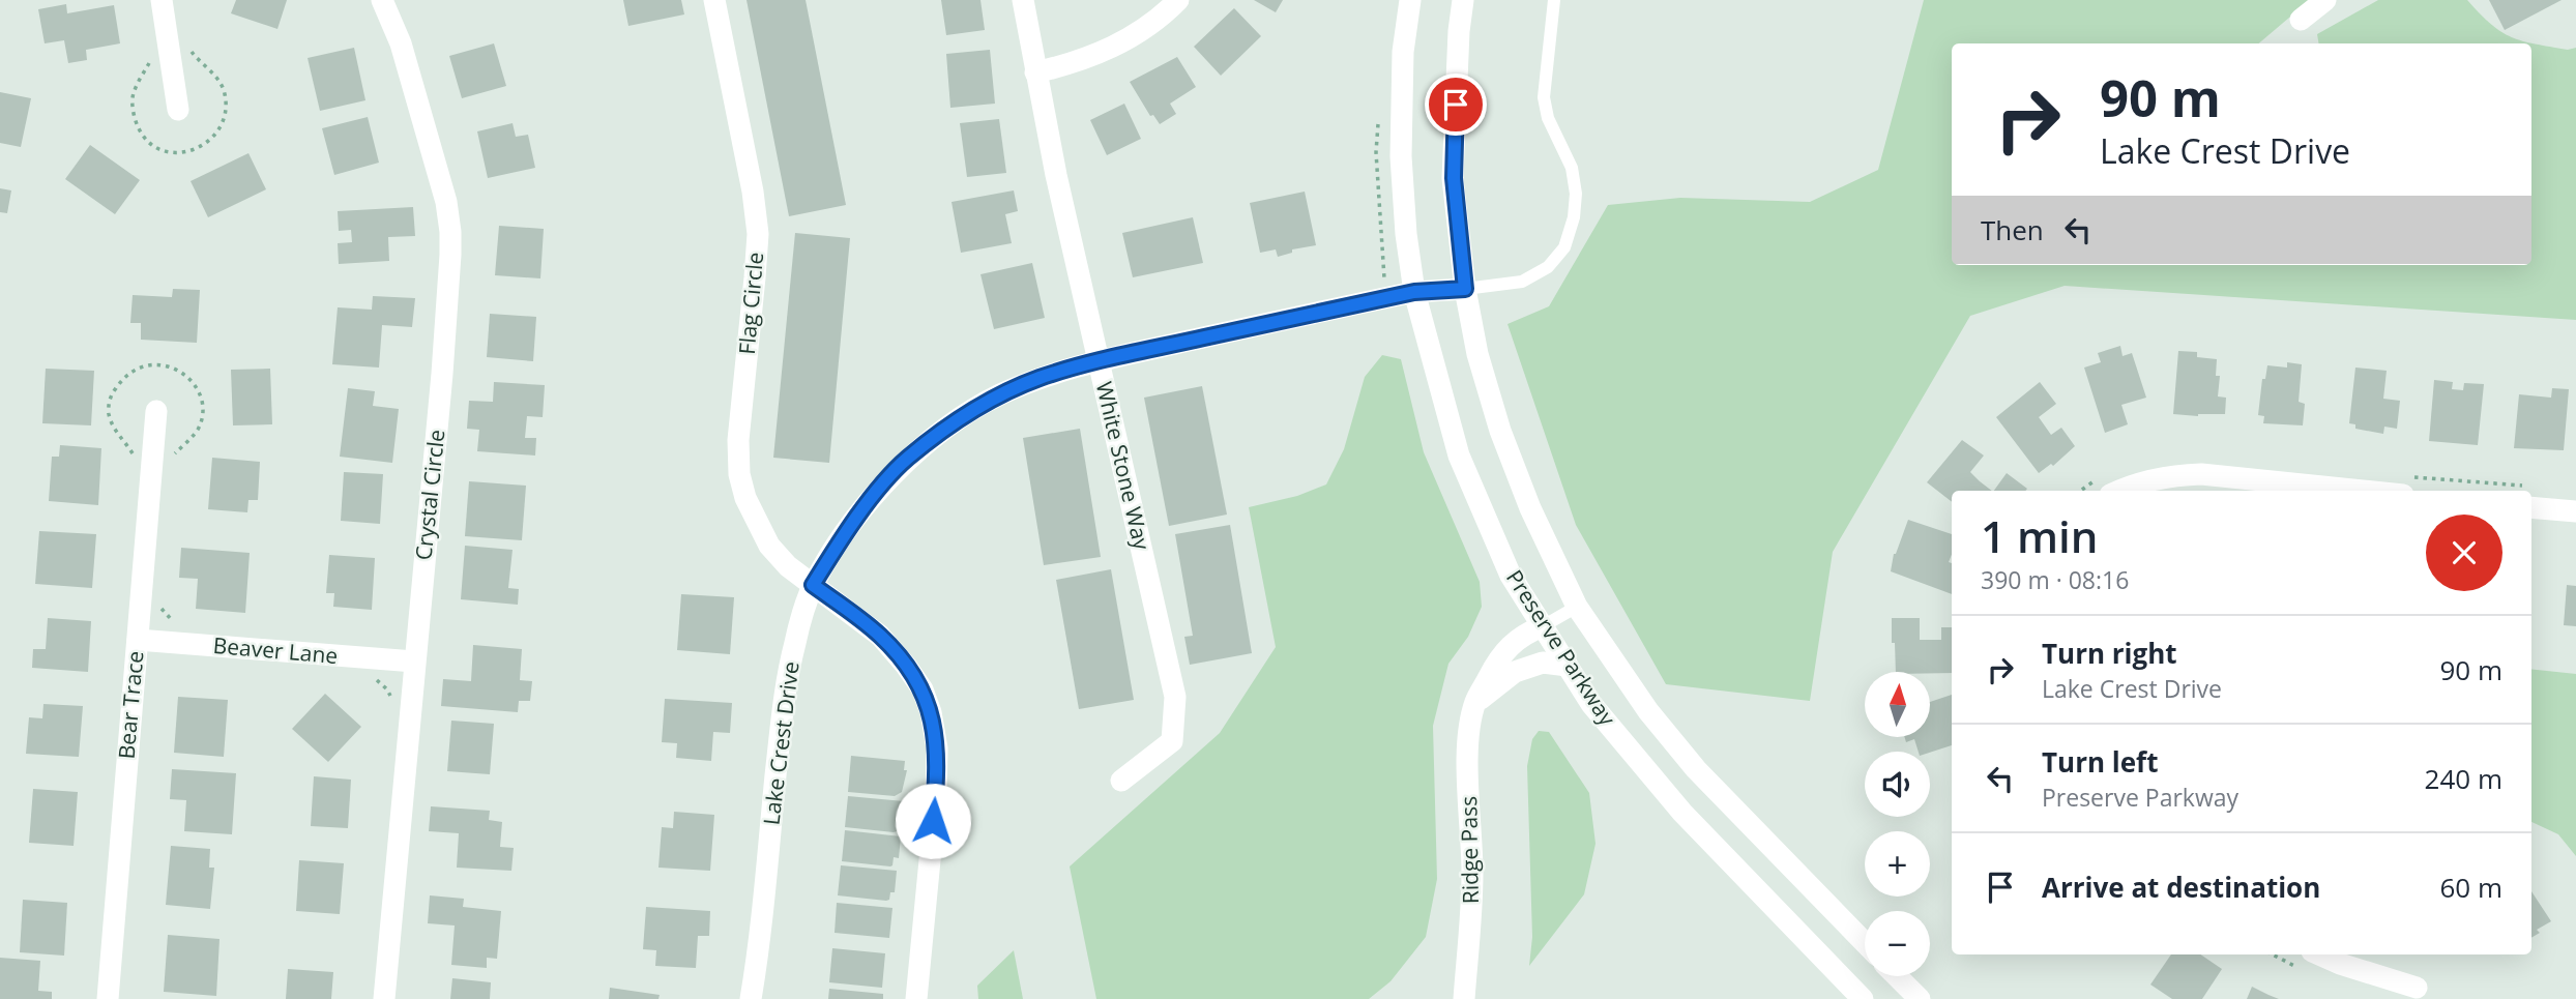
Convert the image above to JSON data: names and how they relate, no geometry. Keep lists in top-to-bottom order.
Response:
{
  "streets": {
    "street": [
      "Flag Circle",
      "White Stone Way",
      "Crystal Circle",
      "Preserve Parkway",
      "Beaver Lane",
      "Bear Trace",
      "Lake Crest Drive",
      "Ridge Pass"
    ]
  },
  "crossings": [
    ["Flag Circle", "Lake Crest Drive"],
    ["White Stone Way", "Lake Crest Drive"],
    ["Crystal Circle", "Beaver Lane"],
    ["Preserve Parkway", "Lake Crest Drive"],
    ["Preserve Parkway", "Ridge Pass"],
    ["Beaver Lane", "Bear Trace"]
  ],
  "north": "top",
  "page": {
    "turn": ["90 m", "Lake Crest Drive"],
    "then": "Then",
    "heading": ["1 min", "390 m · 08:16"],
    "list": [
      {
        "name": "Turn right",
        "note": "Lake Crest Drive",
        "value": "90 m"
      },
      {
        "name": "Turn left",
        "note": "Preserve Parkway",
        "value": "240 m"
      },
      {
        "name": "Arrive at destination",
        "value": "60 m"
      }
    ],
    "map_buttons": ["+", "−"]
  }
}
